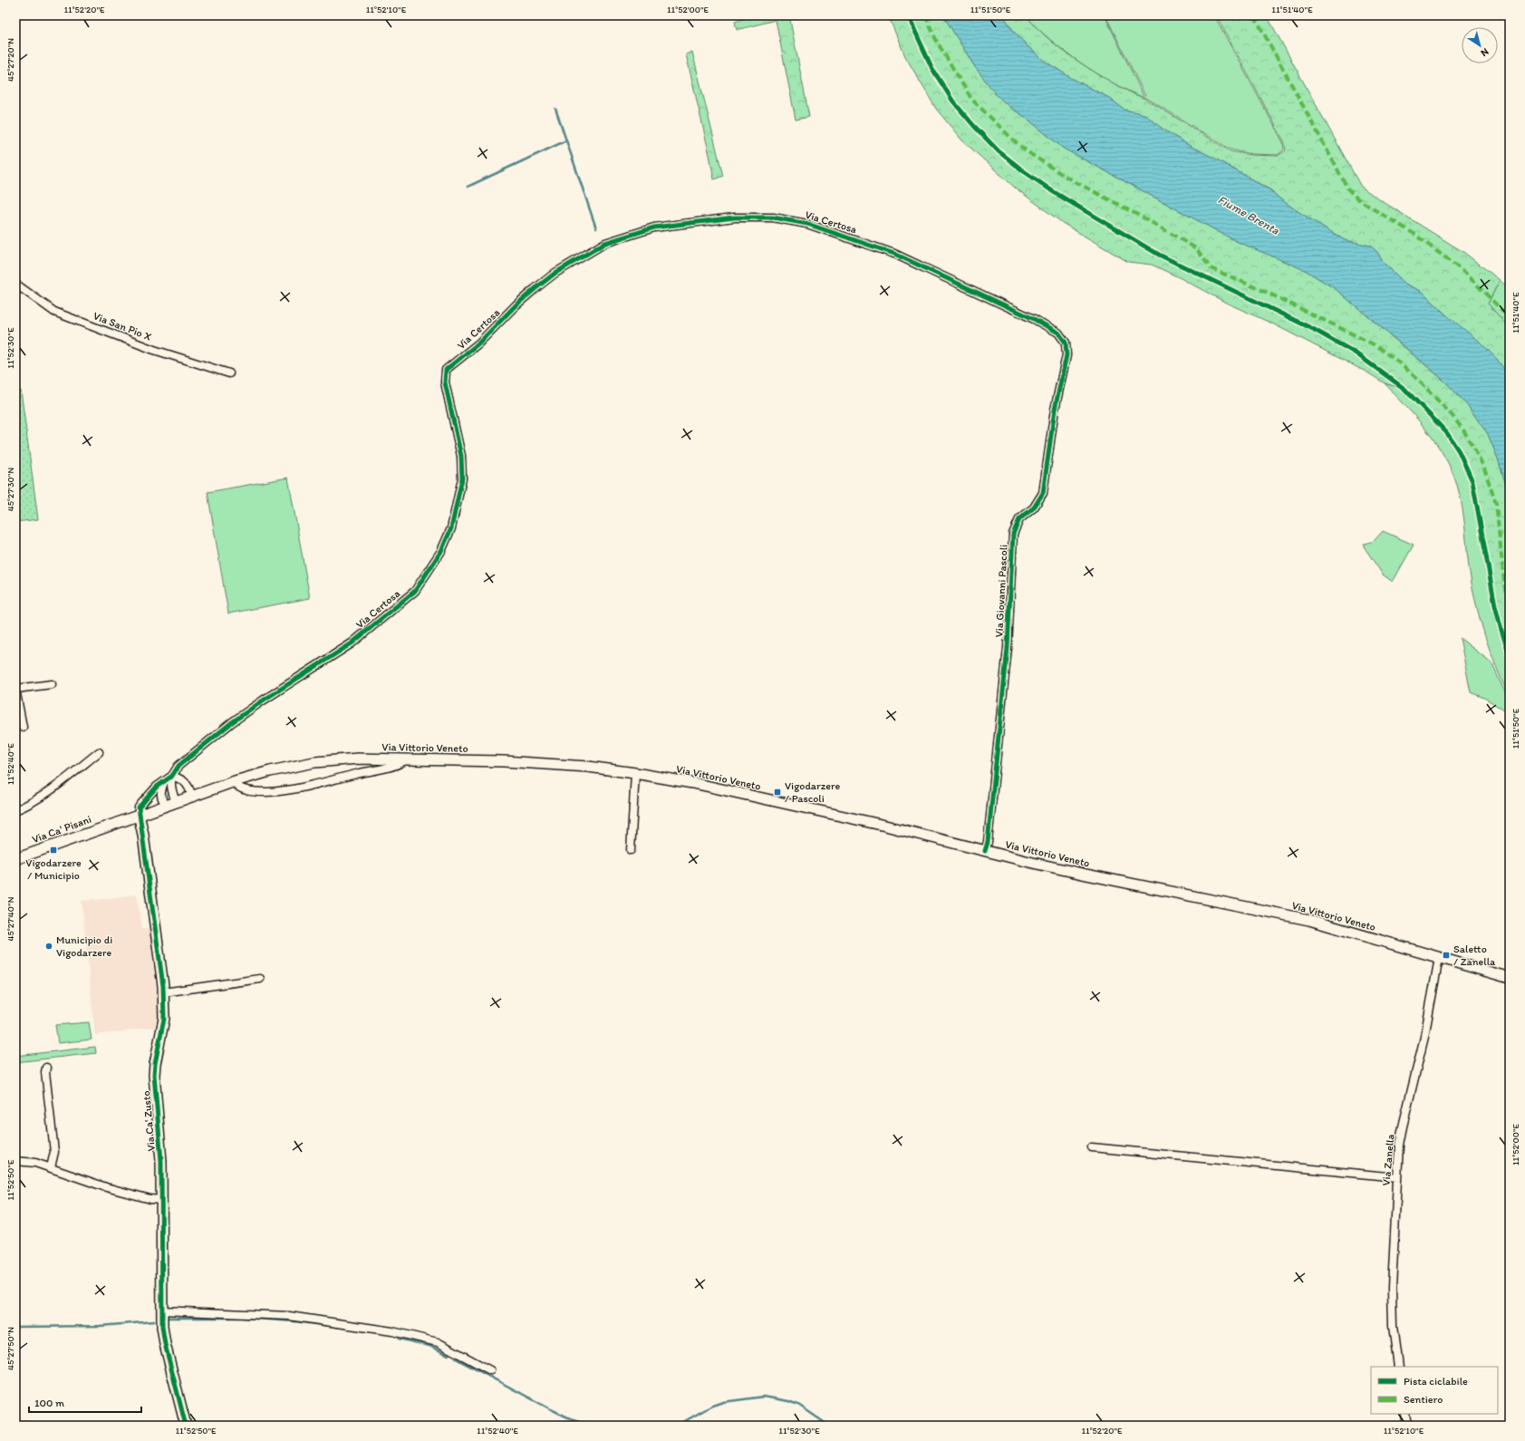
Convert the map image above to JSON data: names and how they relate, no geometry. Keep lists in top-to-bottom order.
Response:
{
  "streets": {
    "main road": ["Via Vittorio Veneto", "Via Ca' Pisani", "Via Ca' Zusto"],
    "street": [
      "Via Certosa",
      "Via San Pio X",
      "Via Giovanni Pascoli",
      "Via Zanella"
    ]
  },
  "crossings": [
    ["Via Certosa", "Via Giovanni Pascoli"],
    ["Via Certosa", "Via Vittorio Veneto"],
    ["Via Certosa", "Via Ca' Zusto"],
    ["Via Giovanni Pascoli", "Via Vittorio Veneto"],
    ["Via Vittorio Veneto", "Via Ca' Pisani"],
    ["Via Vittorio Veneto", "Via Ca' Zusto"],
    ["Via Vittorio Veneto", "Via Zanella"]
  ],
  "water": ["Fiume Brenta"],
  "places": {
    "transit": ["Vigodarzere / Pascoli", "Vigodarzere / Municipio", "Saletto / Zanella"],
    "other": ["Municipio di Vigodarzere"]
  },
  "legend": ["Pista ciclabile", "Sentiero"],
  "scale_bar": "100 m",
  "north": "bottom right",
  "coordinates": [
    "11°52'20\"E",
    "11°52'10\"E",
    "11°52'00\"E",
    "11°51'50\"E",
    "11°51'40\"E",
    "45°27'20\"N",
    "11°52'30\"E",
    "45°27'30\"N",
    "11°52'40\"E",
    "45°27'40\"N",
    "11°52'50\"E",
    "45°27'50\"N"
  ]
}
